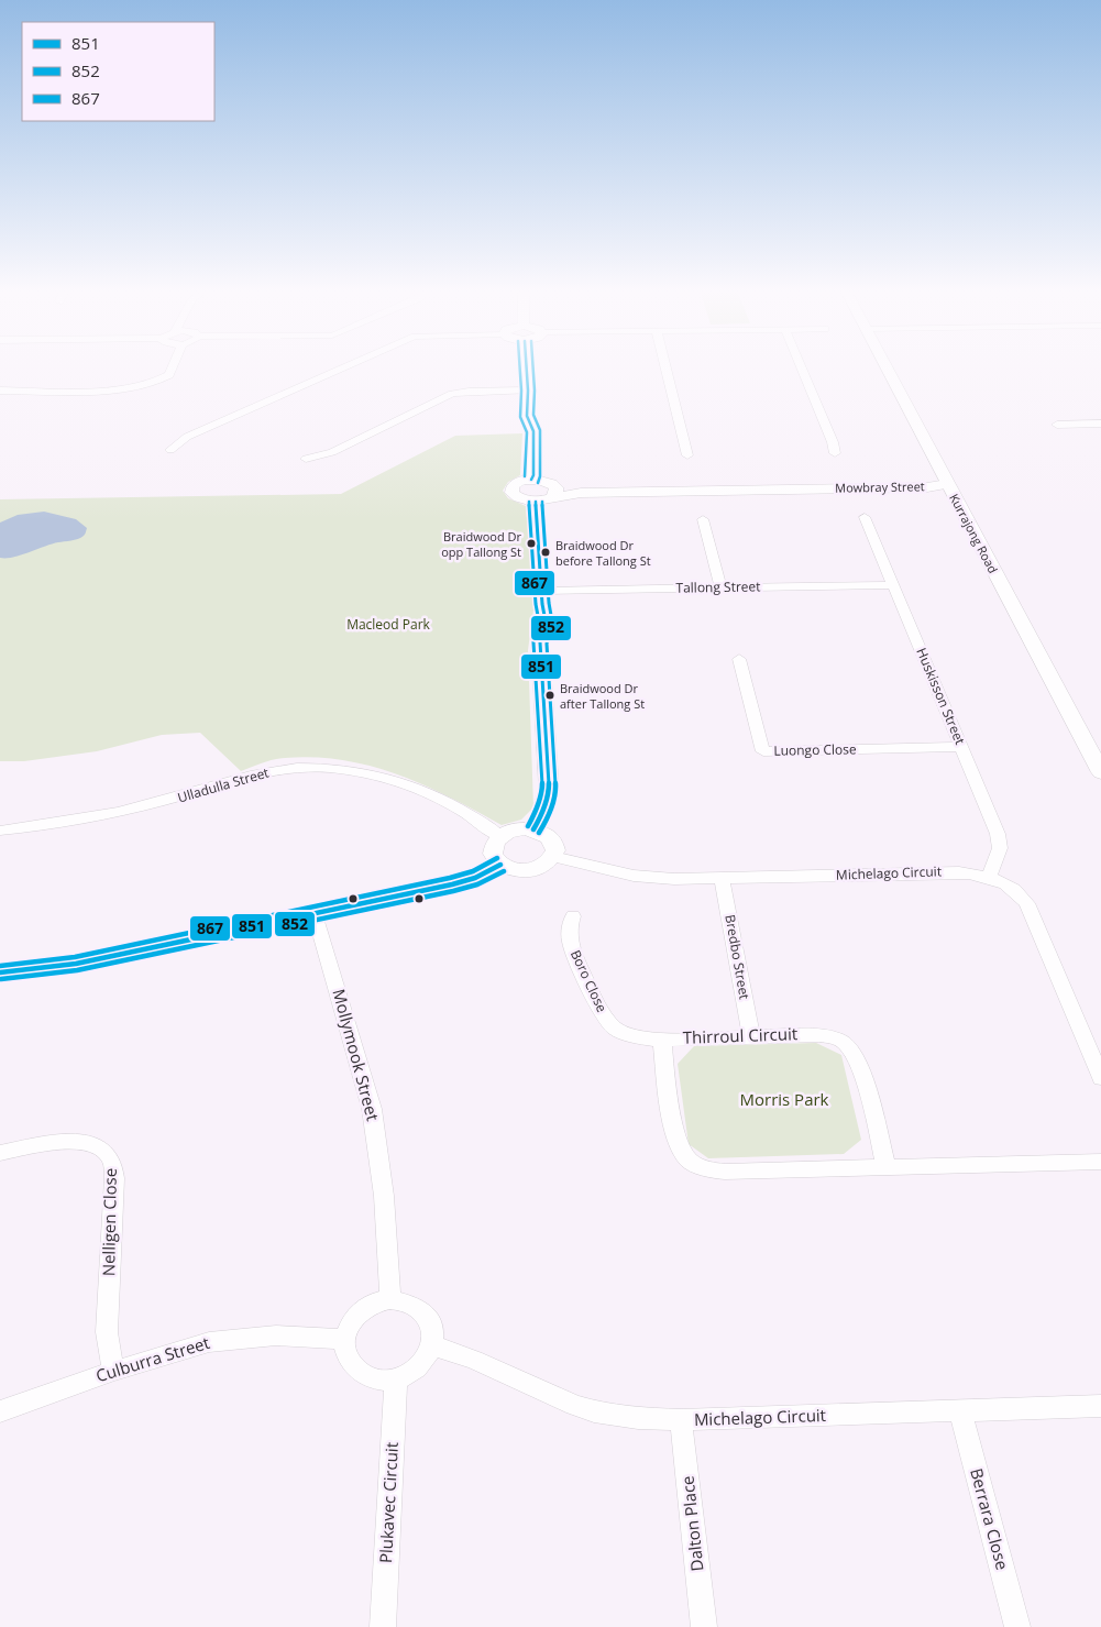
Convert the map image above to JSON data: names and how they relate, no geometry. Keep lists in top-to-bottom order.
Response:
{
  "streets": {
    "main road": ["Kurrajong Road"],
    "street": [
      "Mowbray Street",
      "Tallong Street",
      "Huskisson Street",
      "Luongo Close",
      "Ulladulla Street",
      "Michelago Circuit",
      "Bredbo Street",
      "Boro Close",
      "Thirroul Circuit",
      "Mollymook Street",
      "Nelligen Close",
      "Culburra Street",
      "Plukavec Circuit",
      "Berrara Close",
      "Dalton Place"
    ]
  },
  "crossings": [
    ["Mowbray Street", "Kurrajong Road"],
    ["Tallong Street", "Huskisson Street"],
    ["Huskisson Street", "Luongo Close"],
    ["Huskisson Street", "Michelago Circuit"],
    ["Ulladulla Street", "Michelago Circuit"],
    ["Michelago Circuit", "Bredbo Street"],
    ["Michelago Circuit", "Mollymook Street"],
    ["Michelago Circuit", "Culburra Street"],
    ["Michelago Circuit", "Plukavec Circuit"],
    ["Michelago Circuit", "Berrara Close"],
    ["Michelago Circuit", "Dalton Place"],
    ["Bredbo Street", "Thirroul Circuit"],
    ["Boro Close", "Thirroul Circuit"],
    ["Mollymook Street", "Culburra Street"],
    ["Mollymook Street", "Plukavec Circuit"],
    ["Nelligen Close", "Culburra Street"],
    ["Culburra Street", "Plukavec Circuit"]
  ],
  "parks": ["Macleod Park", "Morris Park"],
  "places": ["Braidwood Dr opp Tallong St", "Braidwood Dr before Tallong St", "Braidwood Dr after Tallong St"],
  "lines": ["transit line 851", "transit line 852", "transit line 867"],
  "legend": ["851", "852", "867"]
}
